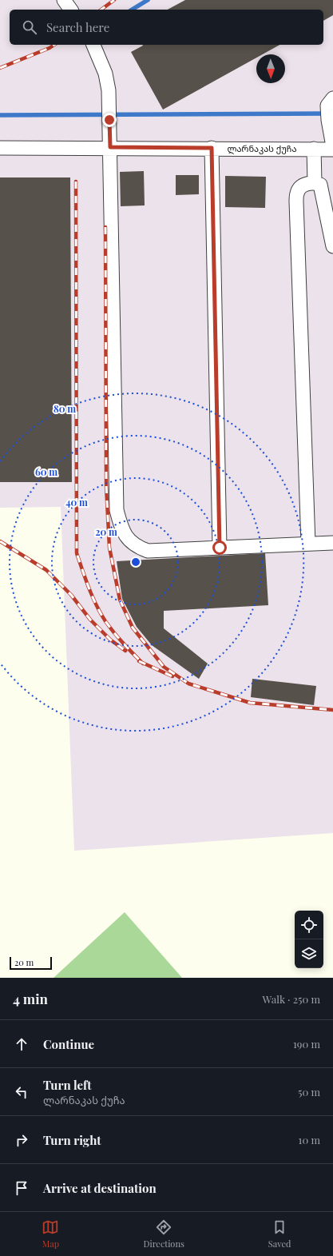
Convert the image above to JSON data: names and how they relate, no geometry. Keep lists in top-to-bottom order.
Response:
{
  "streets": {
    "street": ["ლარნაკას ქუჩა"]
  },
  "scale_bar": "20 m",
  "north": "bottom",
  "page": {
    "search": "Search here",
    "scale": "20 m",
    "heading": ["4 min", "Walk · 250 m"],
    "list": [
      ["Continue", "190 m"],
      ["Turn left", "ლარნაკას ქუჩა", "50 m"],
      ["Turn right", "10 m"],
      "Arrive at destination"
    ],
    "nav": ["Map", "Directions", "Saved"]
  },
  "rings": [
    "80 m",
    "60 m",
    "40 m",
    "20 m"
  ]
}
